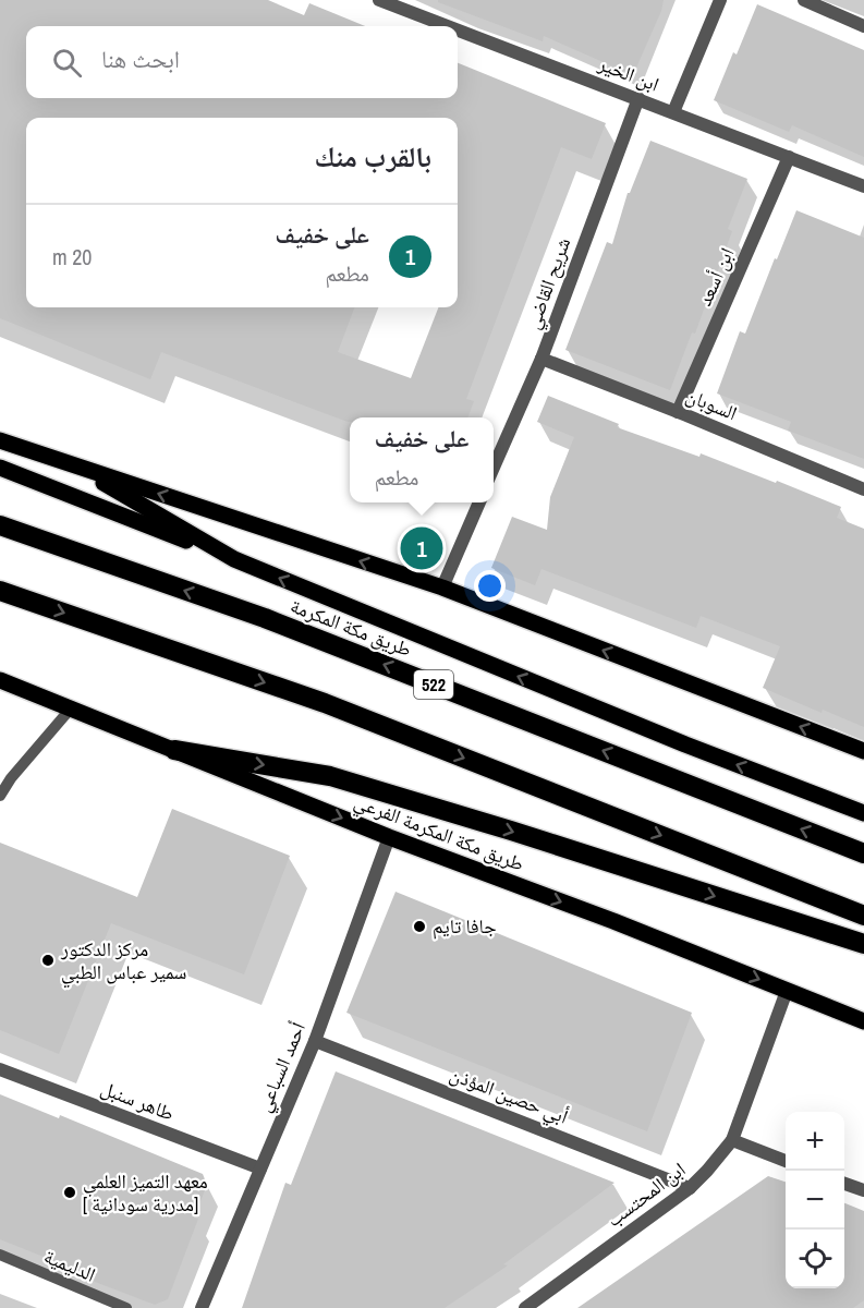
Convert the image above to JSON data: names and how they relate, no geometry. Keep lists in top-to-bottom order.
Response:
{
  "streets": {
    "highway": ["طريق مكة المكرمة", "522"],
    "main road": ["طريق مكة المكرمة الفرعي"],
    "street": [
      "ابن الخير",
      "ابن أسعد",
      "شريح القاضي",
      "السوبان",
      "أحمد السباعي",
      "أبي حصين المؤذن",
      "طاهر سنبل",
      "ابن المحتسب"
    ],
    "lane": ["الدليمية"]
  },
  "crossings": [
    ["ابن الخير", "ابن أسعد"],
    ["ابن الخير", "شريح القاضي"],
    ["ابن أسعد", "السوبان"],
    ["شريح القاضي", "السوبان"],
    ["طريق مكة المكرمة الفرعي", "أحمد السباعي"],
    ["طريق مكة المكرمة الفرعي", "ابن المحتسب"],
    ["أحمد السباعي", "أبي حصين المؤذن"],
    ["أحمد السباعي", "طاهر سنبل"],
    ["أبي حصين المؤذن", "ابن المحتسب"]
  ],
  "one_way": ["طريق مكة المكرمة الفرعي"],
  "places": ["جافا تايم", "مركز الدكتور سمير عباس الطبي", "معهد التميز العلمي [ مدرية سودانية]"],
  "page": {
    "search": "ابحث هنا",
    "heading": "بالقرب منك",
    "list": [
      {
        "mark": "1",
        "name": "على خفيف",
        "note": "مطعم",
        "value": "20 m"
      }
    ],
    "popup": ["على خفيف", "مطعم"],
    "pins": "1",
    "map_buttons": ["+", "−"]
  }
}
